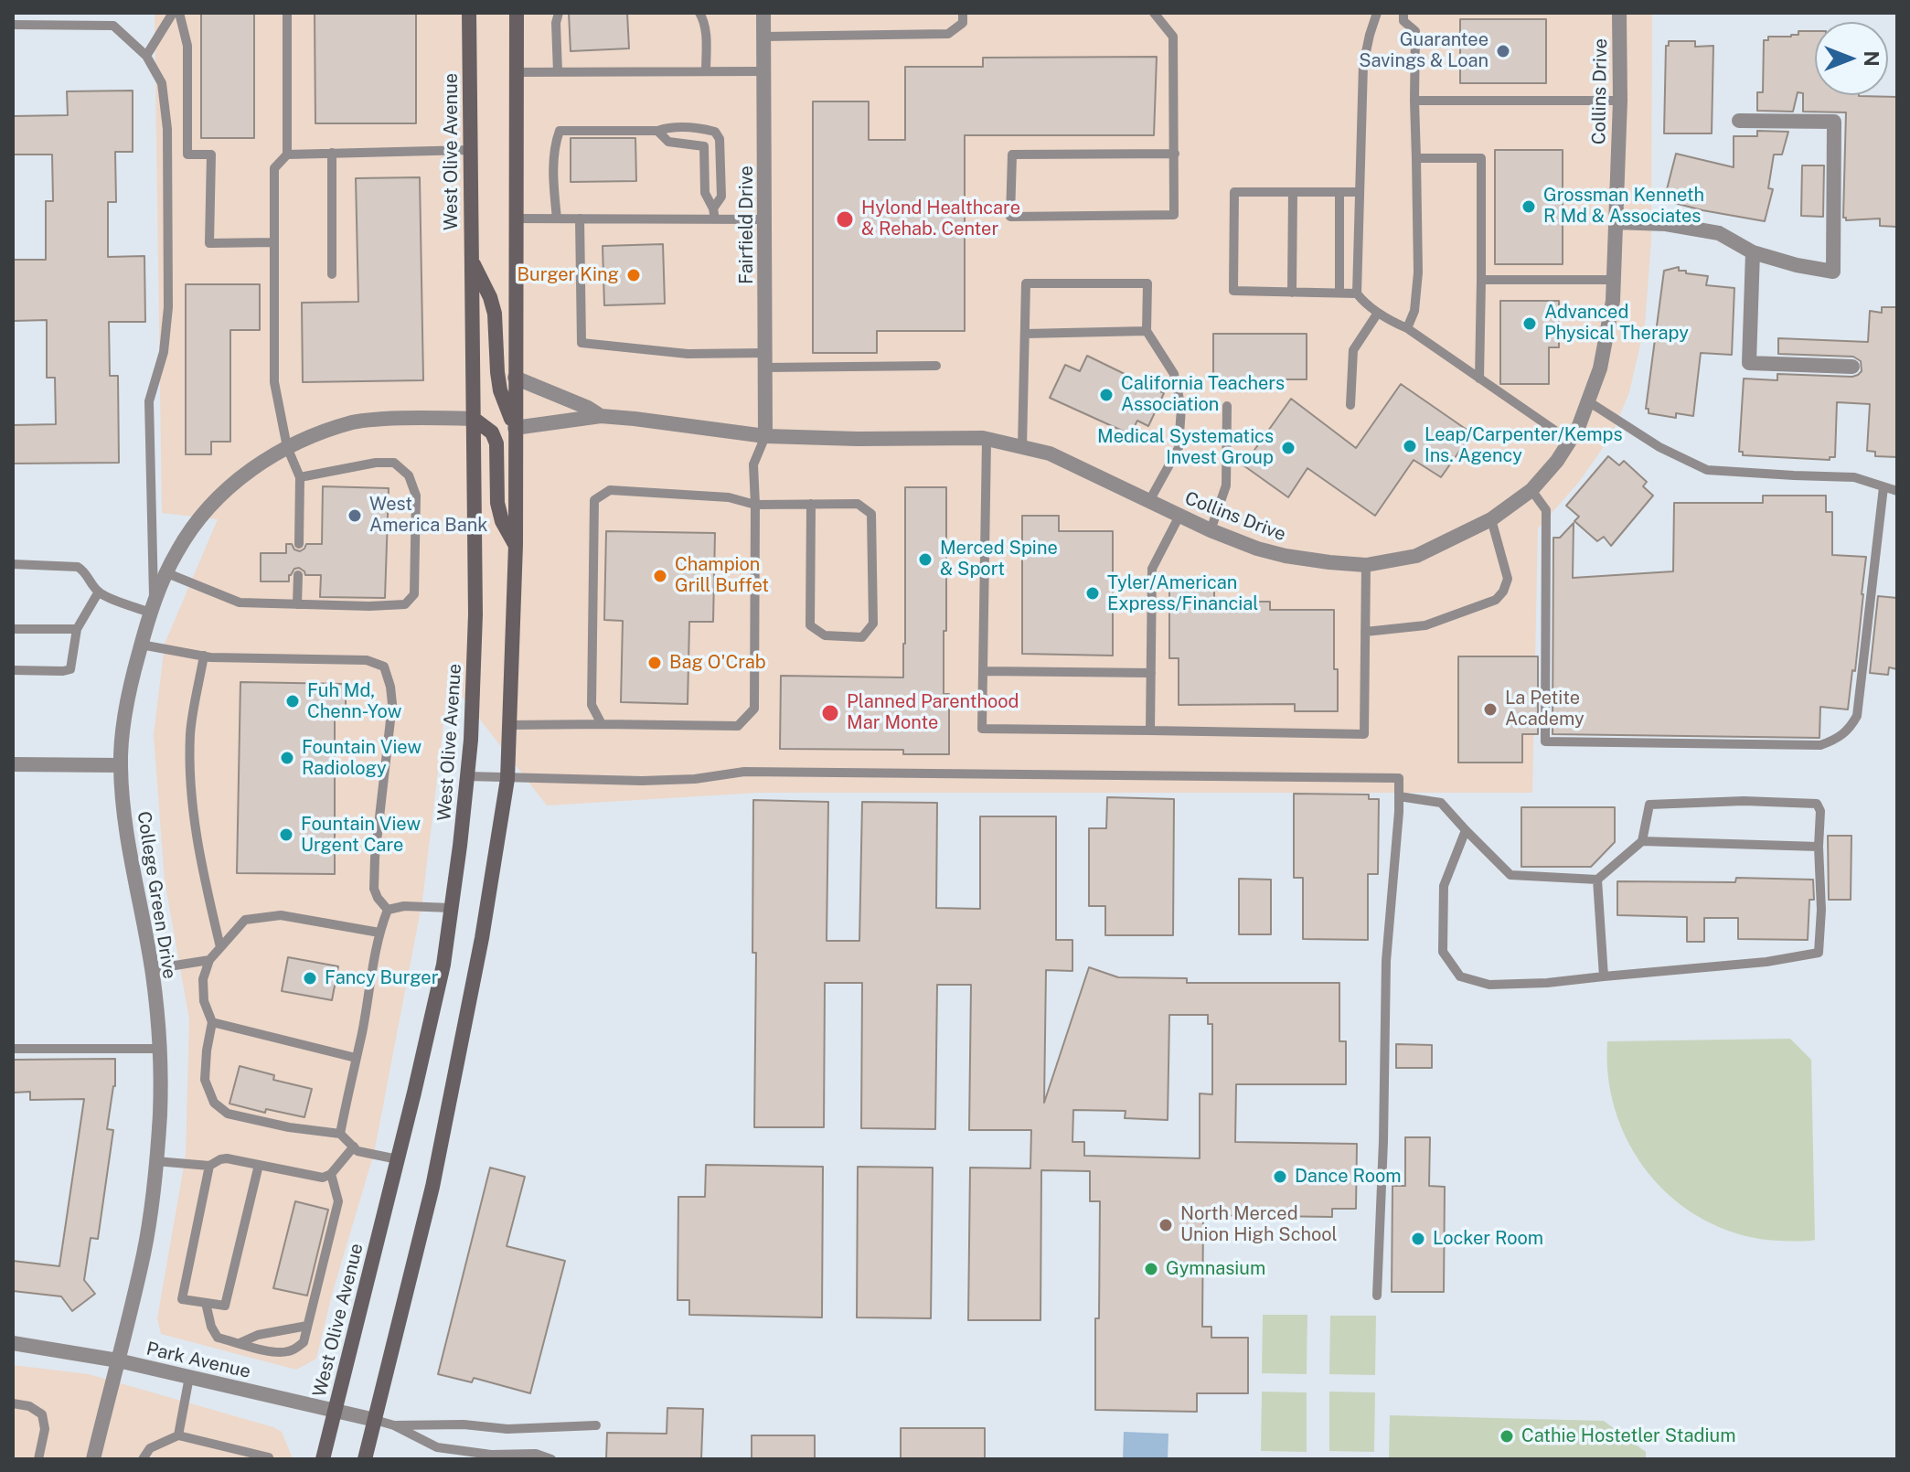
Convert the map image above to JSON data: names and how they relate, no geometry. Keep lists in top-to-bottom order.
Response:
{
  "streets": {
    "main road": ["West Olive Avenue"],
    "street": [
      "Collins Drive",
      "Fairfield Drive",
      "College Green Drive",
      "Park Avenue"
    ]
  },
  "crossings": [
    ["Collins Drive", "Fairfield Drive"],
    ["West Olive Avenue", "College Green Drive"],
    ["West Olive Avenue", "Park Avenue"],
    ["College Green Drive", "Park Avenue"]
  ],
  "places": [
    "Guarantee Savings & Loan",
    "Grossman Kenneth R Md & Associates",
    "Hylond Healthcare & Rehab. Center",
    "Burger King",
    "Advanced Physical Therapy",
    "California Teachers Association",
    "Leap/Carpenter/Kemps Ins. Agency",
    "Medical Systematics Invest Group",
    "West America Bank",
    "Merced Spine & Sport",
    "Champion Grill Buffet",
    "Tyler/American Express/Financial",
    "Bag O'Crab",
    "Fuh Md, Chenn-Yow",
    "La Petite Academy",
    "Planned Parenthood Mar Monte",
    "Fountain View Radiology",
    "Fountain View Urgent Care",
    "Fancy Burger",
    "Dance Room",
    "North Merced Union High School",
    "Locker Room",
    "Gymnasium",
    "Cathie Hostetler Stadium"
  ],
  "north": "right"
}
